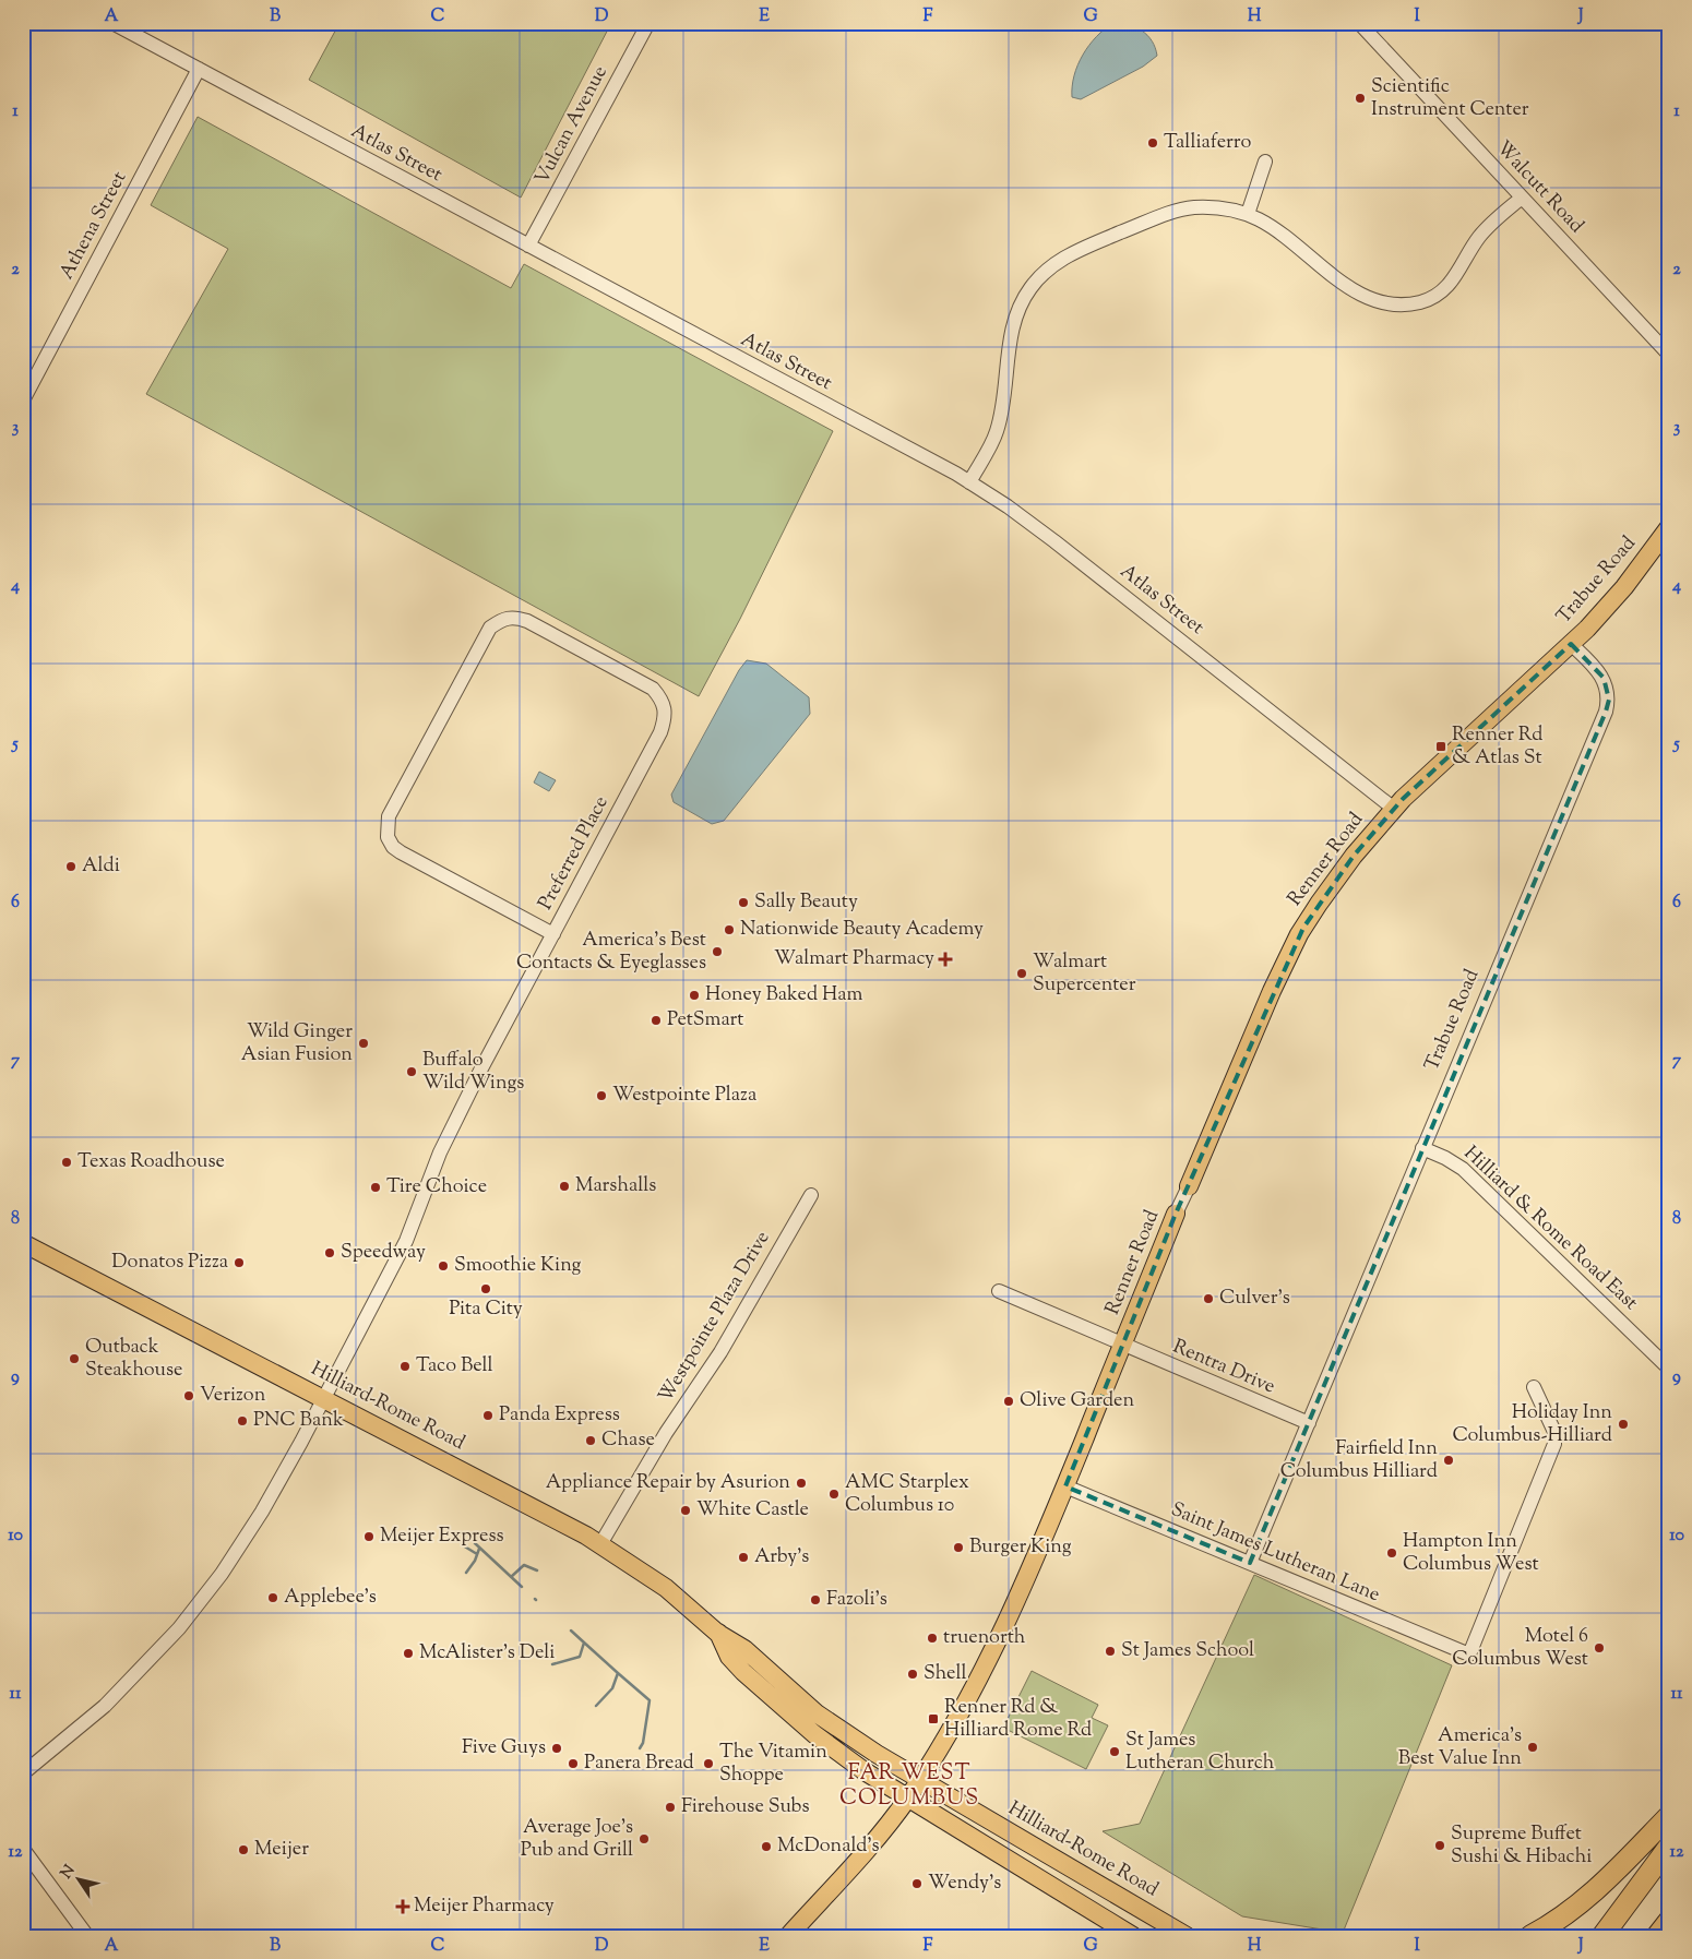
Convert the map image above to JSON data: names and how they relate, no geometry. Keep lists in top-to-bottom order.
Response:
{
  "streets": {
    "main road": ["Trabue Road", "Renner Road", "Hilliard-Rome Road"],
    "street": [
      "Vulcan Avenue",
      "Atlas Street",
      "Walcutt Road",
      "Athena Street",
      "Preferred Place",
      "Hilliard & Rome Road East",
      "Westpointe Plaza Drive",
      "Rentra Drive",
      "Saint James Lutheran Lane"
    ]
  },
  "crossings": [
    ["Vulcan Avenue", "Atlas Street"],
    ["Atlas Street", "Athena Street"],
    ["Atlas Street", "Renner Road"],
    ["Trabue Road", "Renner Road"],
    ["Trabue Road", "Hilliard & Rome Road East"],
    ["Trabue Road", "Rentra Drive"],
    ["Trabue Road", "Saint James Lutheran Lane"],
    ["Renner Road", "Rentra Drive"],
    ["Renner Road", "Hilliard-Rome Road"],
    ["Renner Road", "Saint James Lutheran Lane"],
    ["Westpointe Plaza Drive", "Hilliard-Rome Road"]
  ],
  "districts": ["FAR WEST COLUMBUS"],
  "places": {
    "other": [
      "Scientific Instrument Center",
      "Talliaferro",
      "Aldi",
      "Sally Beauty",
      "Nationwide Beauty Academy",
      "America's Best Contacts & Eyeglasses",
      "Walmart Supercenter",
      "Honey Baked Ham",
      "PetSmart",
      "Wild Ginger Asian Fusion",
      "Buffalo Wild Wings",
      "Westpointe Plaza",
      "Texas Roadhouse",
      "Marshalls",
      "Tire Choice",
      "Speedway",
      "Donatos Pizza",
      "Smoothie King",
      "Pita City",
      "Culver's",
      "Outback Steakhouse",
      "Taco Bell",
      "Verizon",
      "Olive Garden",
      "Panda Express",
      "PNC Bank",
      "Holiday Inn Columbus-Hilliard",
      "Chase",
      "Fairfield Inn Columbus Hilliard",
      "Appliance Repair by Asurion",
      "AMC Starplex Columbus 10",
      "White Castle",
      "Meijer Express",
      "Burger King",
      "Hampton Inn Columbus West",
      "Arby's",
      "Applebee's",
      "Fazoli's",
      "truenorth",
      "Motel 6 Columbus West",
      "St James School",
      "McAlister's Deli",
      "Shell",
      "America's Best Value Inn",
      "Five Guys",
      "St James Lutheran Church",
      "Panera Bread",
      "The Vitamin Shoppe",
      "Firehouse Subs",
      "Average Joe's Pub and Grill",
      "Supreme Buffet Sushi & Hibachi",
      "McDonald's",
      "Meijer",
      "Wendy's"
    ],
    "transit": ["Renner Rd & Atlas St", "Renner Rd & Hilliard Rome Rd"],
    "health": ["Walmart Pharmacy", "Meijer Pharmacy"]
  },
  "north": "top left",
  "grid": {
    "columns": [
      "A",
      "B",
      "C",
      "D",
      "E",
      "F",
      "G",
      "H",
      "I",
      "J"
    ],
    "rows": [
      "1",
      "2",
      "3",
      "4",
      "5",
      "6",
      "7",
      "8",
      "9",
      "10",
      "11",
      "12"
    ]
  }
}
